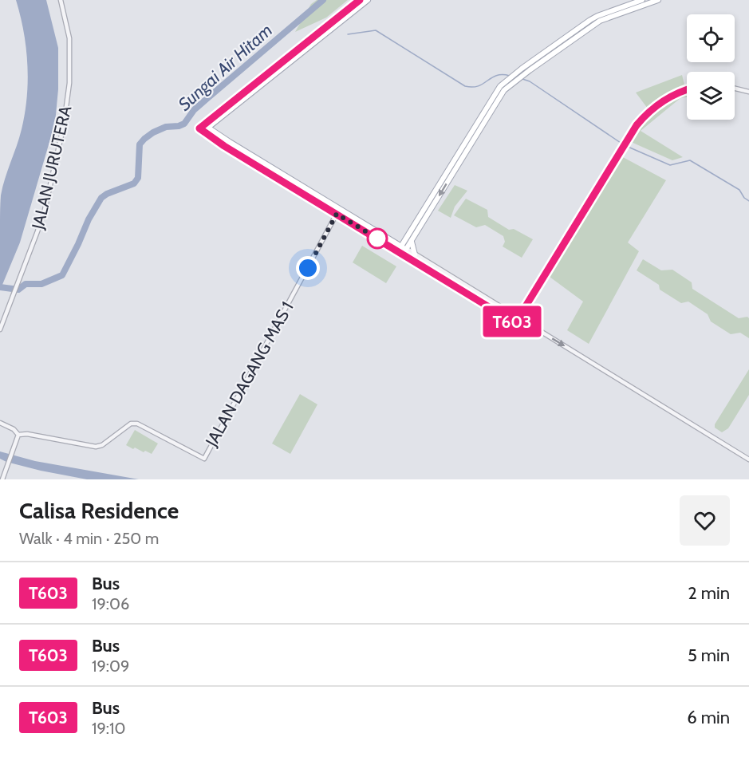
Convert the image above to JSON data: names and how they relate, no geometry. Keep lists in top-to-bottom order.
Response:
{
  "streets": {
    "street": ["JALAN JURUTERA", "JALAN DAGANG MAS 1"]
  },
  "water": ["Sungai Air Hitam"],
  "lines": ["bus line T603"],
  "page": {
    "on_map": "T603",
    "heading": ["Calisa Residence", "Walk · 4 min · 250 m"],
    "list": [
      {
        "mark": "T603",
        "name": "Bus",
        "note": "19:06",
        "value": "2 min"
      },
      {
        "mark": "T603",
        "name": "Bus",
        "note": "19:09",
        "value": "5 min"
      },
      {
        "mark": "T603",
        "name": "Bus",
        "note": "19:10",
        "value": "6 min"
      }
    ]
  }
}
